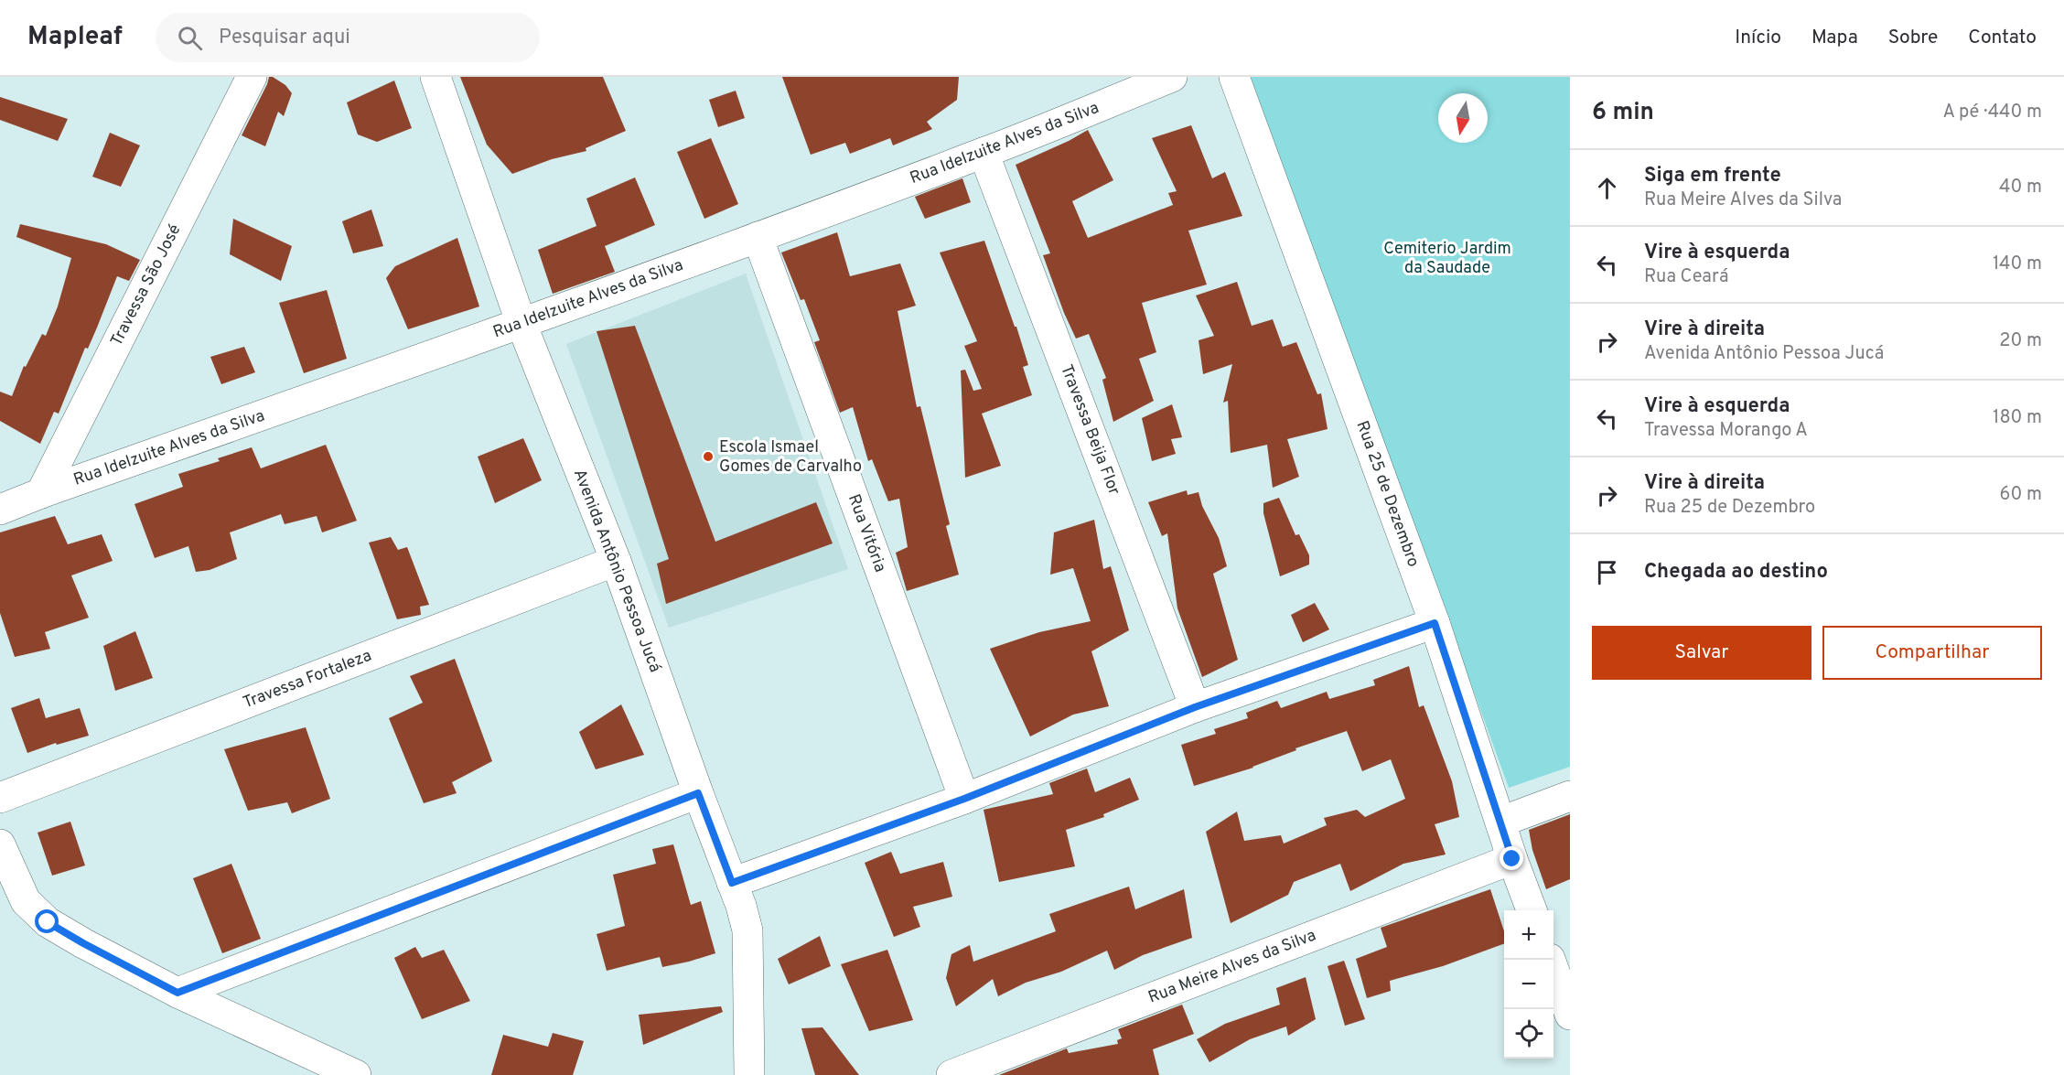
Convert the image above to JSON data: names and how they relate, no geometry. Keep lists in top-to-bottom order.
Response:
{
  "streets": {
    "street": [
      "Rua Idelzuite Alves da Silva",
      "Travessa São José",
      "Travessa Beija Flor",
      "Rua 25 de Dezembro",
      "Rua Vitória",
      "Avenida Antônio Pessoa Jucá",
      "Travessa Fortaleza",
      "Rua Meire Alves da Silva"
    ]
  },
  "crossings": [
    ["Rua Idelzuite Alves da Silva", "Travessa São José"],
    ["Rua Idelzuite Alves da Silva", "Travessa Beija Flor"],
    ["Rua Idelzuite Alves da Silva", "Rua Vitória"],
    ["Rua Idelzuite Alves da Silva", "Avenida Antônio Pessoa Jucá"],
    ["Rua 25 de Dezembro", "Rua Meire Alves da Silva"],
    ["Avenida Antônio Pessoa Jucá", "Travessa Fortaleza"]
  ],
  "parks": ["Cemiterio Jardim da Saudade"],
  "places": ["Escola Ismael Gomes de Carvalho"],
  "north": "bottom",
  "page": {
    "header": "Mapleaf",
    "search": "Pesquisar aqui",
    "nav": [
      "Início",
      "Mapa",
      "Sobre",
      "Contato"
    ],
    "heading": ["6 min", "A pé · 440 m"],
    "list": [
      ["Siga em frente", "Rua Meire Alves da Silva", "40 m"],
      ["Vire à esquerda", "Rua Ceará", "140 m"],
      ["Vire à direita", "Avenida Antônio Pessoa Jucá", "20 m"],
      ["Vire à esquerda", "Travessa Morango A", "180 m"],
      ["Vire à direita", "Rua 25 de Dezembro", "60 m"],
      "Chegada ao destino"
    ],
    "buttons": ["Salvar", "Compartilhar"],
    "map_buttons": ["+", "−"]
  }
}
